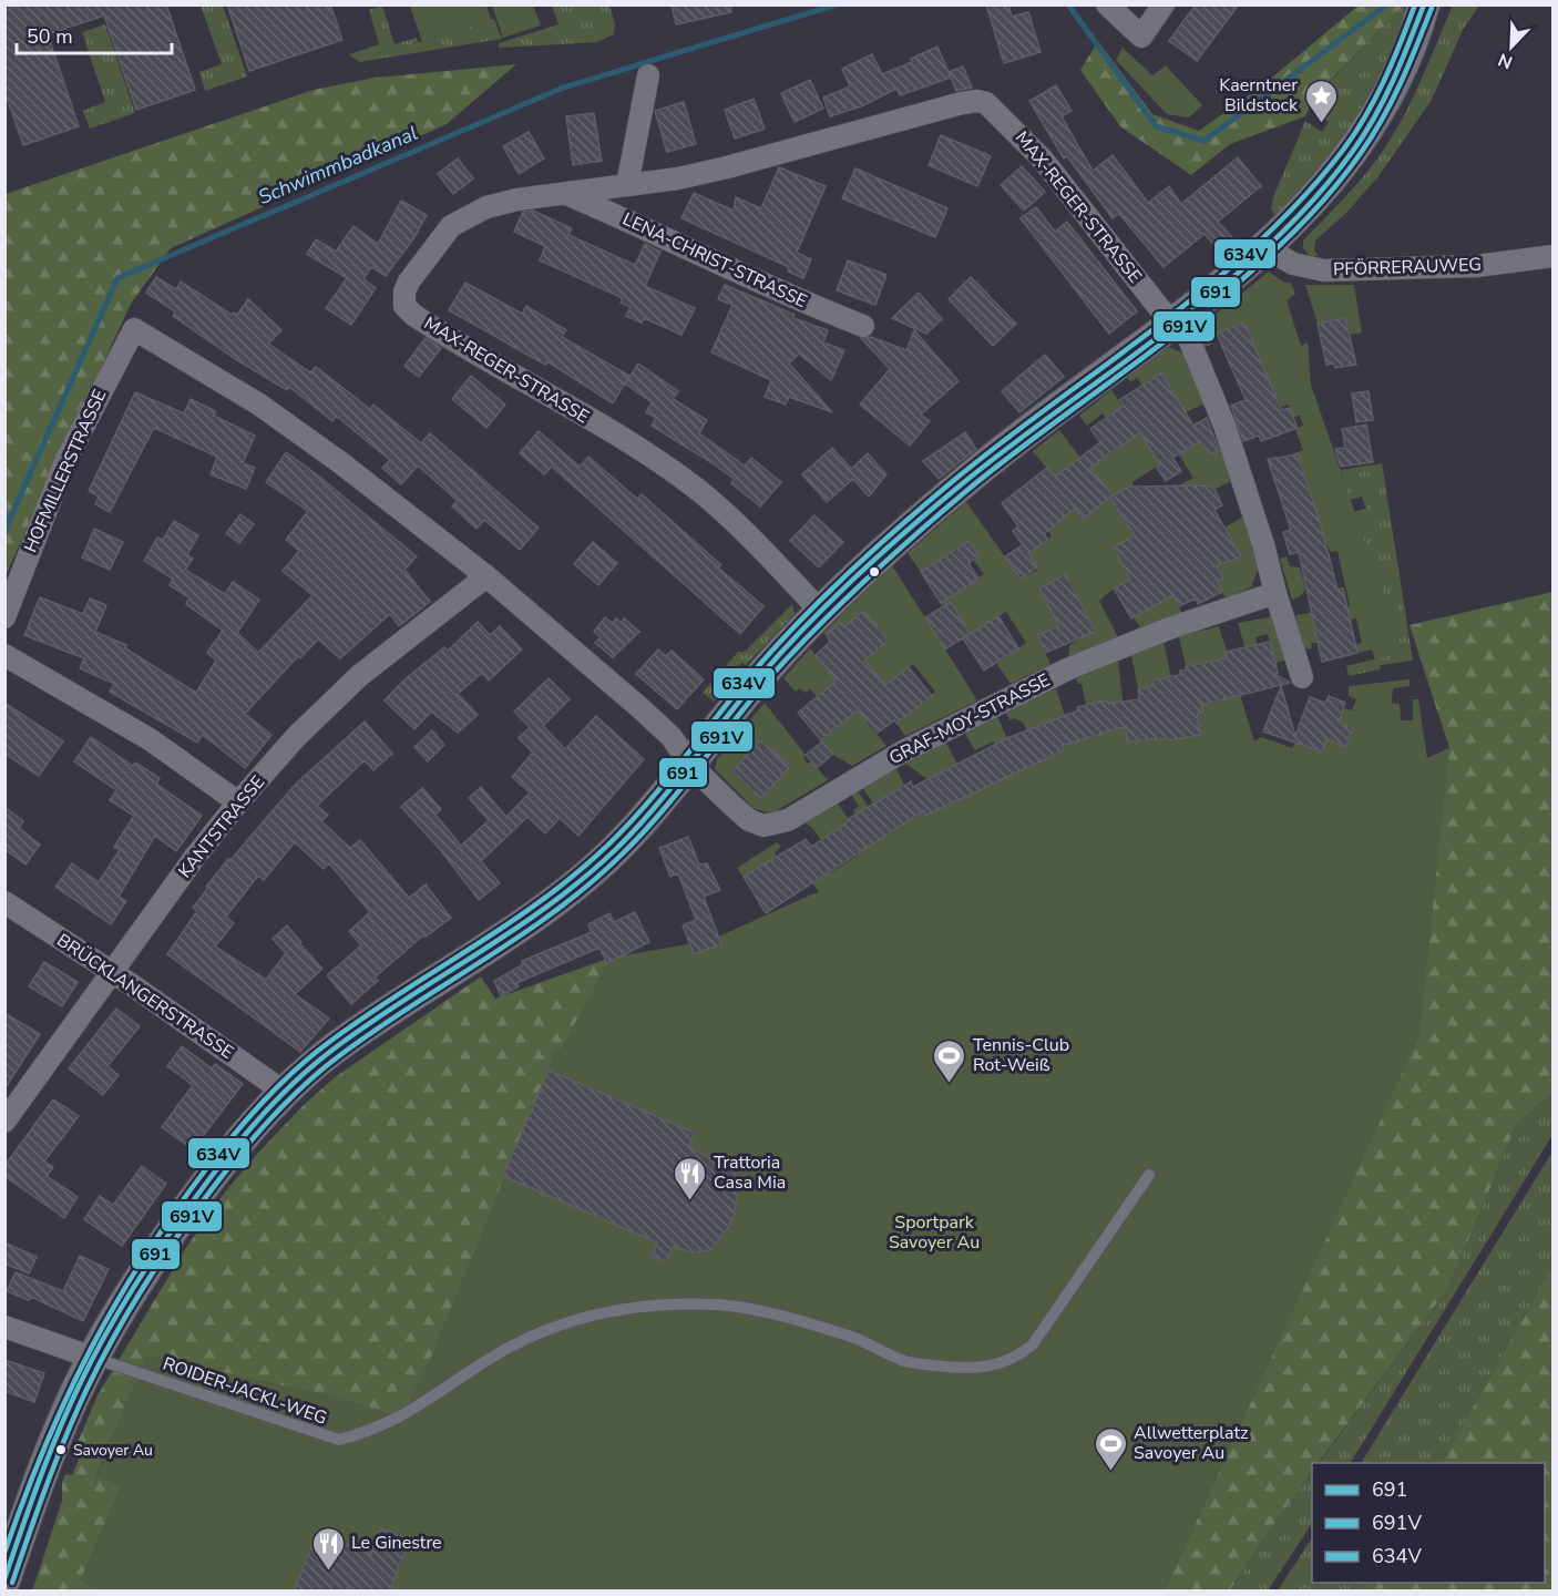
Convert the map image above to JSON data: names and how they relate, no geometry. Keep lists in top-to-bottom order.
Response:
{
  "streets": {
    "street": [
      "MAX-REGER-STRASSE",
      "LENA-CHRIST-STRASSE",
      "PFÖRRERAUWEG",
      "HOFMILLERSTRASSE",
      "GRAF-MOY-STRASSE",
      "KANTSTRASSE",
      "BRÜCKLANGERSTRASSE"
    ],
    "lane": ["ROIDER-JACKL-WEG"]
  },
  "crossings": [
    ["MAX-REGER-STRASSE", "LENA-CHRIST-STRASSE"],
    ["HOFMILLERSTRASSE", "GRAF-MOY-STRASSE"],
    ["GRAF-MOY-STRASSE", "KANTSTRASSE"],
    ["KANTSTRASSE", "BRÜCKLANGERSTRASSE"]
  ],
  "water": ["Schwimmbadkanal"],
  "parks": ["Sportpark Savoyer Au"],
  "places": {
    "place": ["Kaerntner Bildstock"],
    "sports": ["Tennis-Club Rot-Weiß", "Allwetterplatz Savoyer Au"],
    "restaurant": ["Trattoria Casa Mia", "Le Ginestre"],
    "other": ["Savoyer Au"]
  },
  "lines": ["transit line 691", "transit line 634V", "transit line 691V"],
  "legend": ["691", "691V", "634V"],
  "scale_bar": "50 m",
  "north": "bottom left"
}
